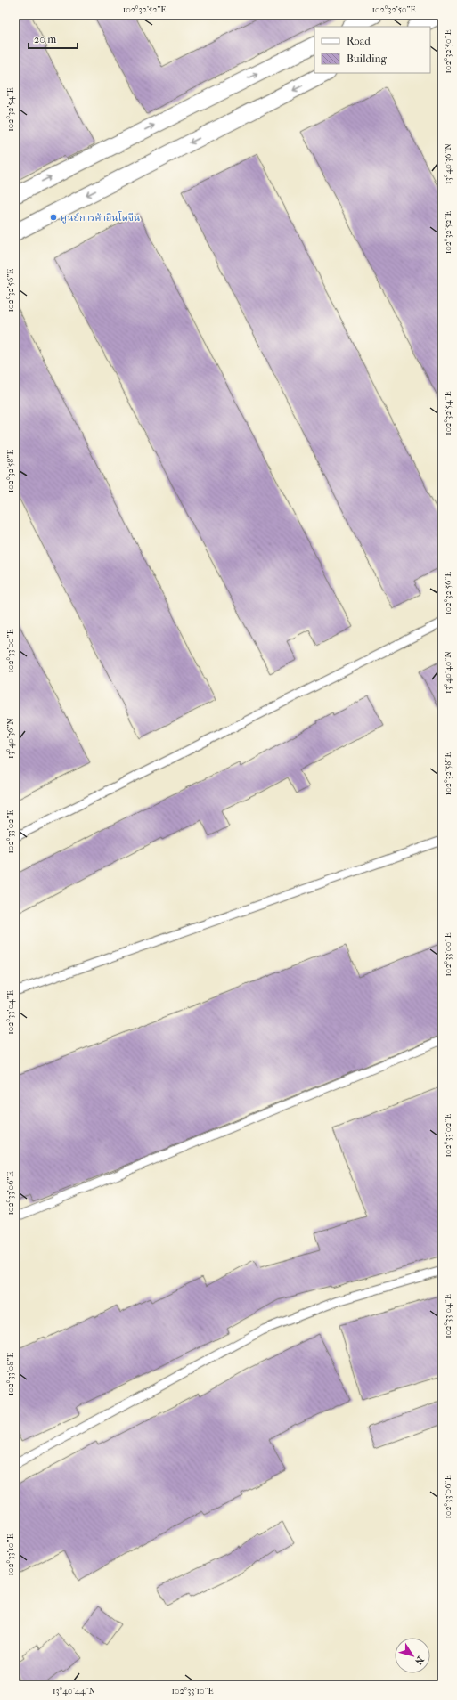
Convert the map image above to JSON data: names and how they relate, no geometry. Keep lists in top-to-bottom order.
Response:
{
  "places": ["ศูนย์การค้าอินโดจีน"],
  "legend": ["Road", "Building"],
  "scale_bar": "20 m",
  "north": "bottom right",
  "coordinates": [
    "102°32'52\"E",
    "102°32'50\"E",
    "102°32'54\"E",
    "13°40'36\"N",
    "102°32'56\"E",
    "102°32'58\"E",
    "102°33'00\"E",
    "13°40'40\"N",
    "102°33'02\"E",
    "102°33'04\"E",
    "102°33'06\"E",
    "102°33'08\"E",
    "102°33'10\"E",
    "13°40'44\"N"
  ]
}
